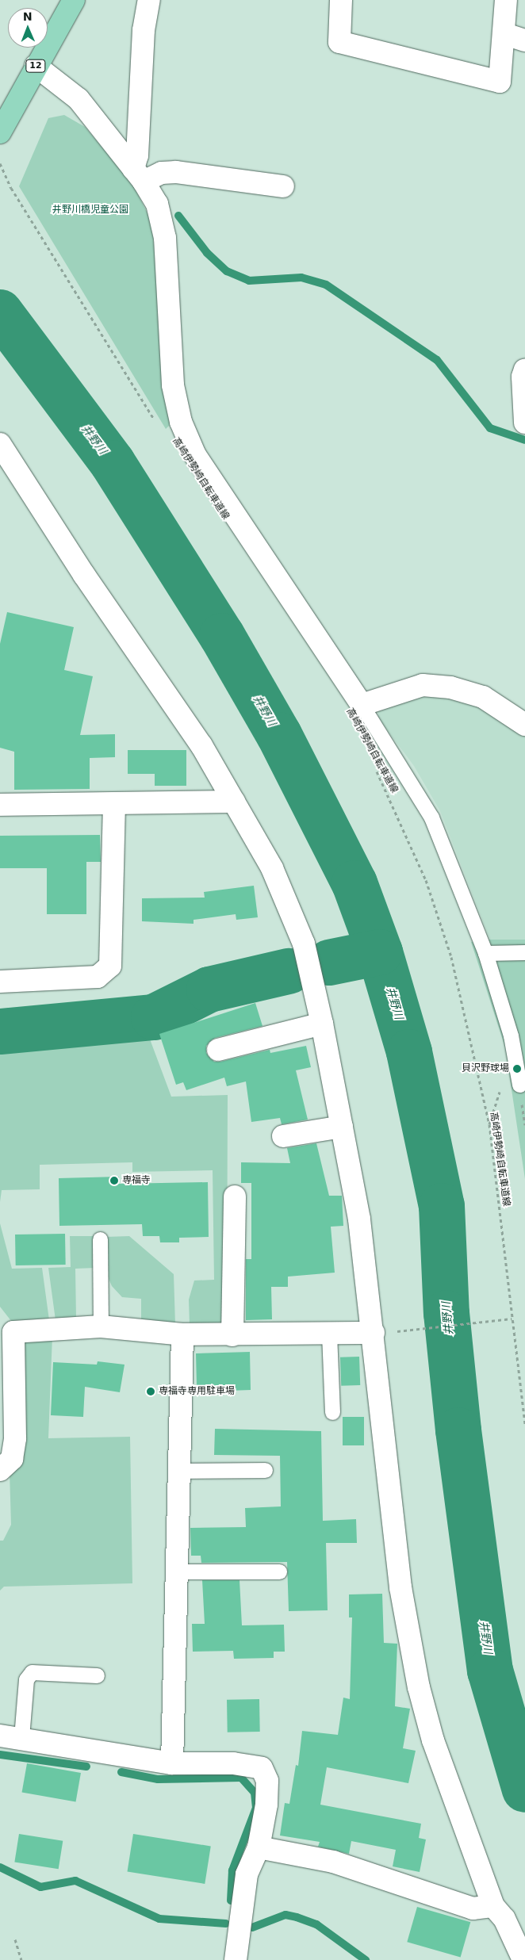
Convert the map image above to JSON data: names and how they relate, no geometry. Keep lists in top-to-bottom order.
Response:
{
  "streets": {
    "main road": ["12"],
    "path": ["高崎伊勢崎自転車道線"]
  },
  "water": ["井野川"],
  "parks": ["井野川橋児童公園"],
  "places": ["貝沢野球場", "専福寺", "専福寺専用駐車場"],
  "north": "top"
}
